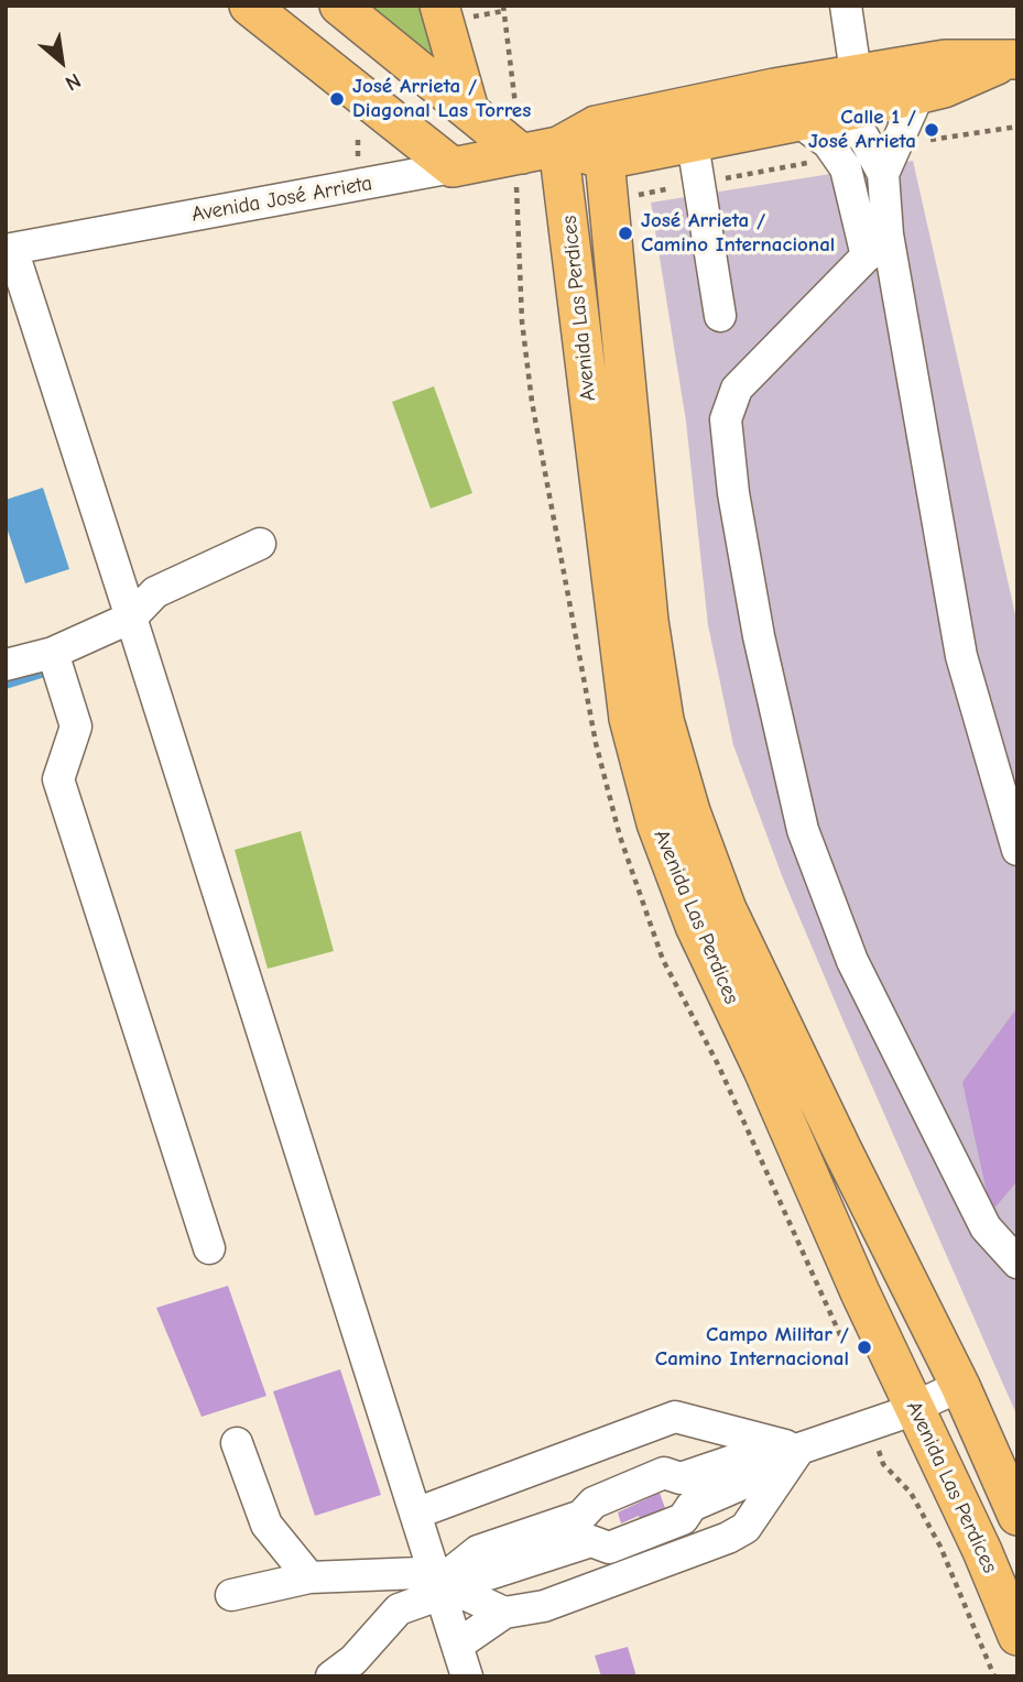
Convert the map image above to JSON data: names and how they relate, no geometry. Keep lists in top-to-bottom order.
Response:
{
  "streets": {
    "main road": ["Avenida José Arrieta", "Avenida Las Perdices"]
  },
  "crossings": [
    ["Avenida José Arrieta", "Avenida Las Perdices"]
  ],
  "places": [
    "José Arrieta / Diagonal Las Torres",
    "Calle 1 / José Arrieta",
    "José Arrieta / Camino Internacional",
    "Campo Militar / Camino Internacional"
  ],
  "north": "bottom right"
}
